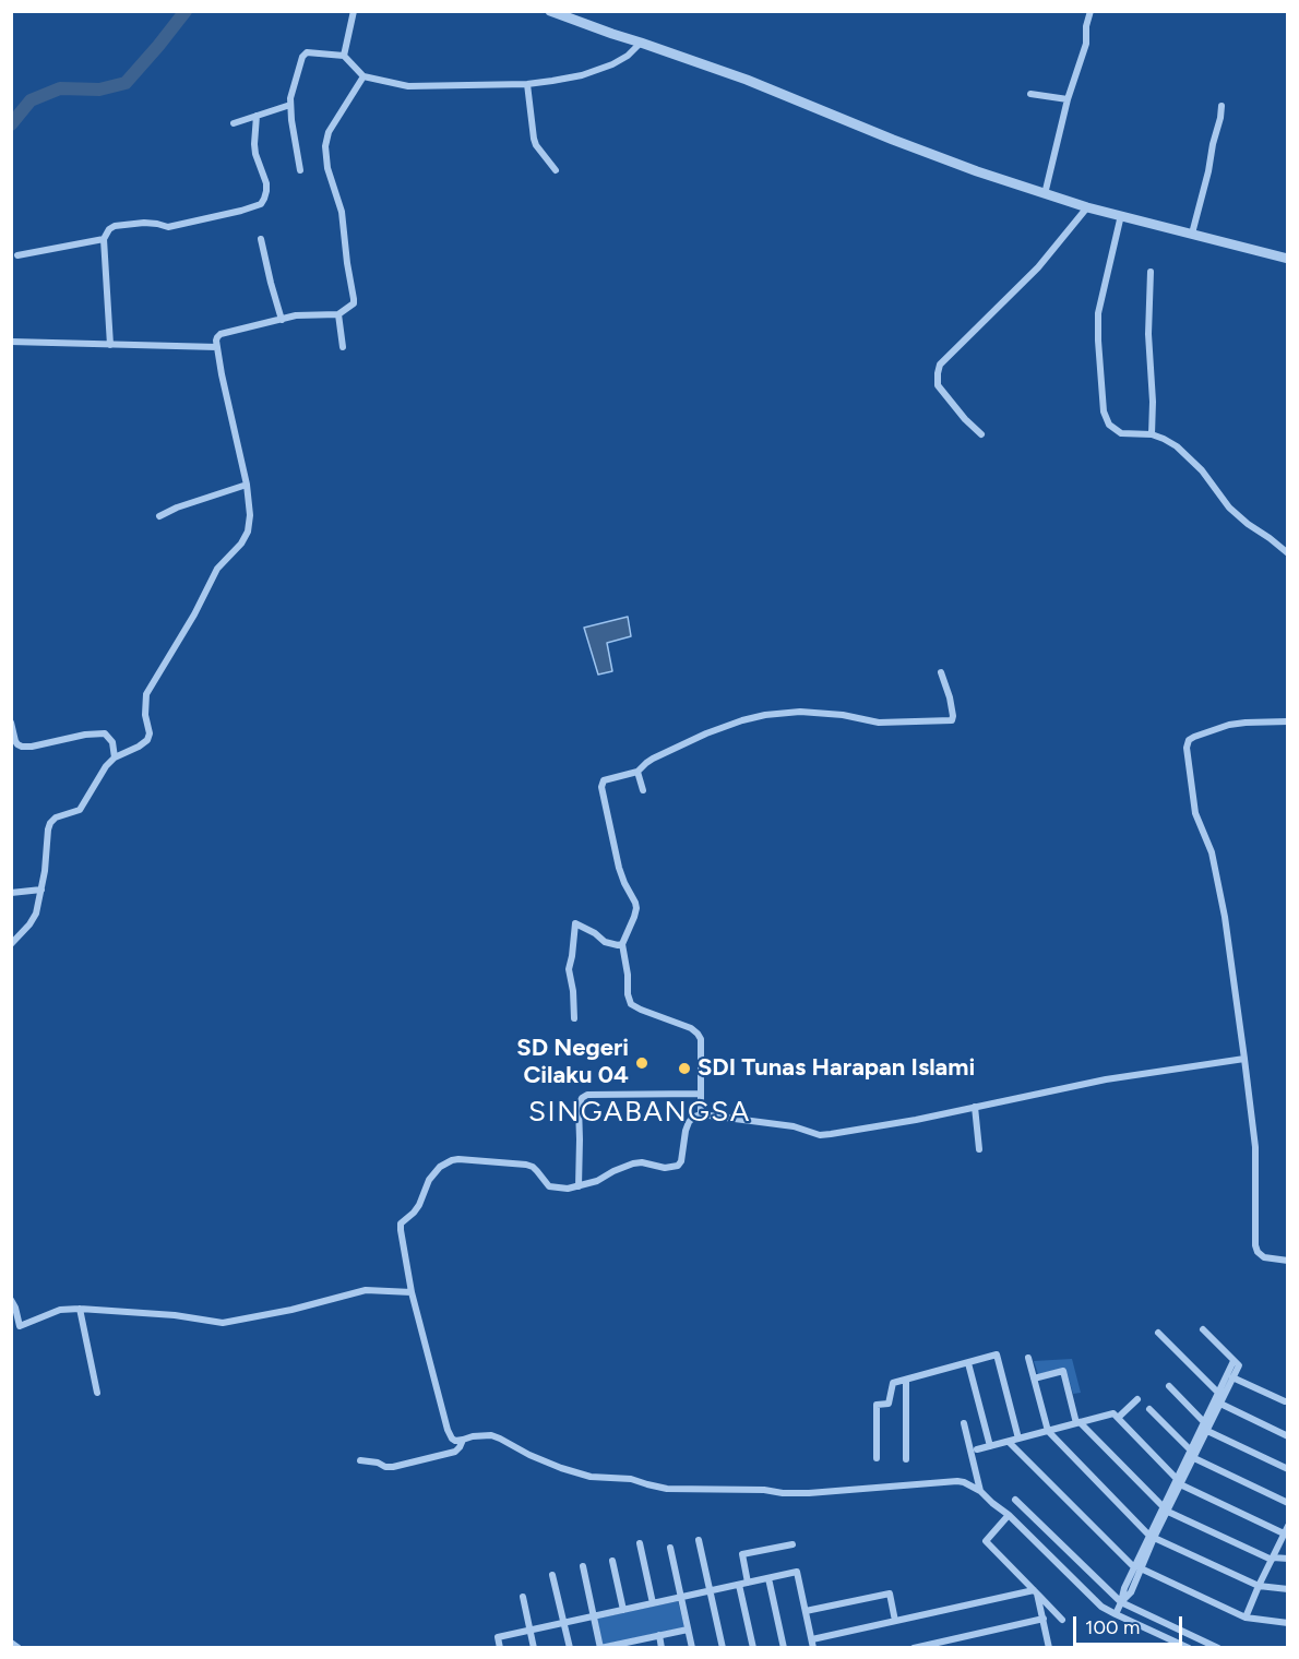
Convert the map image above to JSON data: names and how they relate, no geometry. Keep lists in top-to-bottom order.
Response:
{
  "districts": ["SINGABANGSA"],
  "places": ["SD Negeri Cilaku 04", "SDI Tunas Harapan Islami"],
  "scale_bar": "100 m"
}
